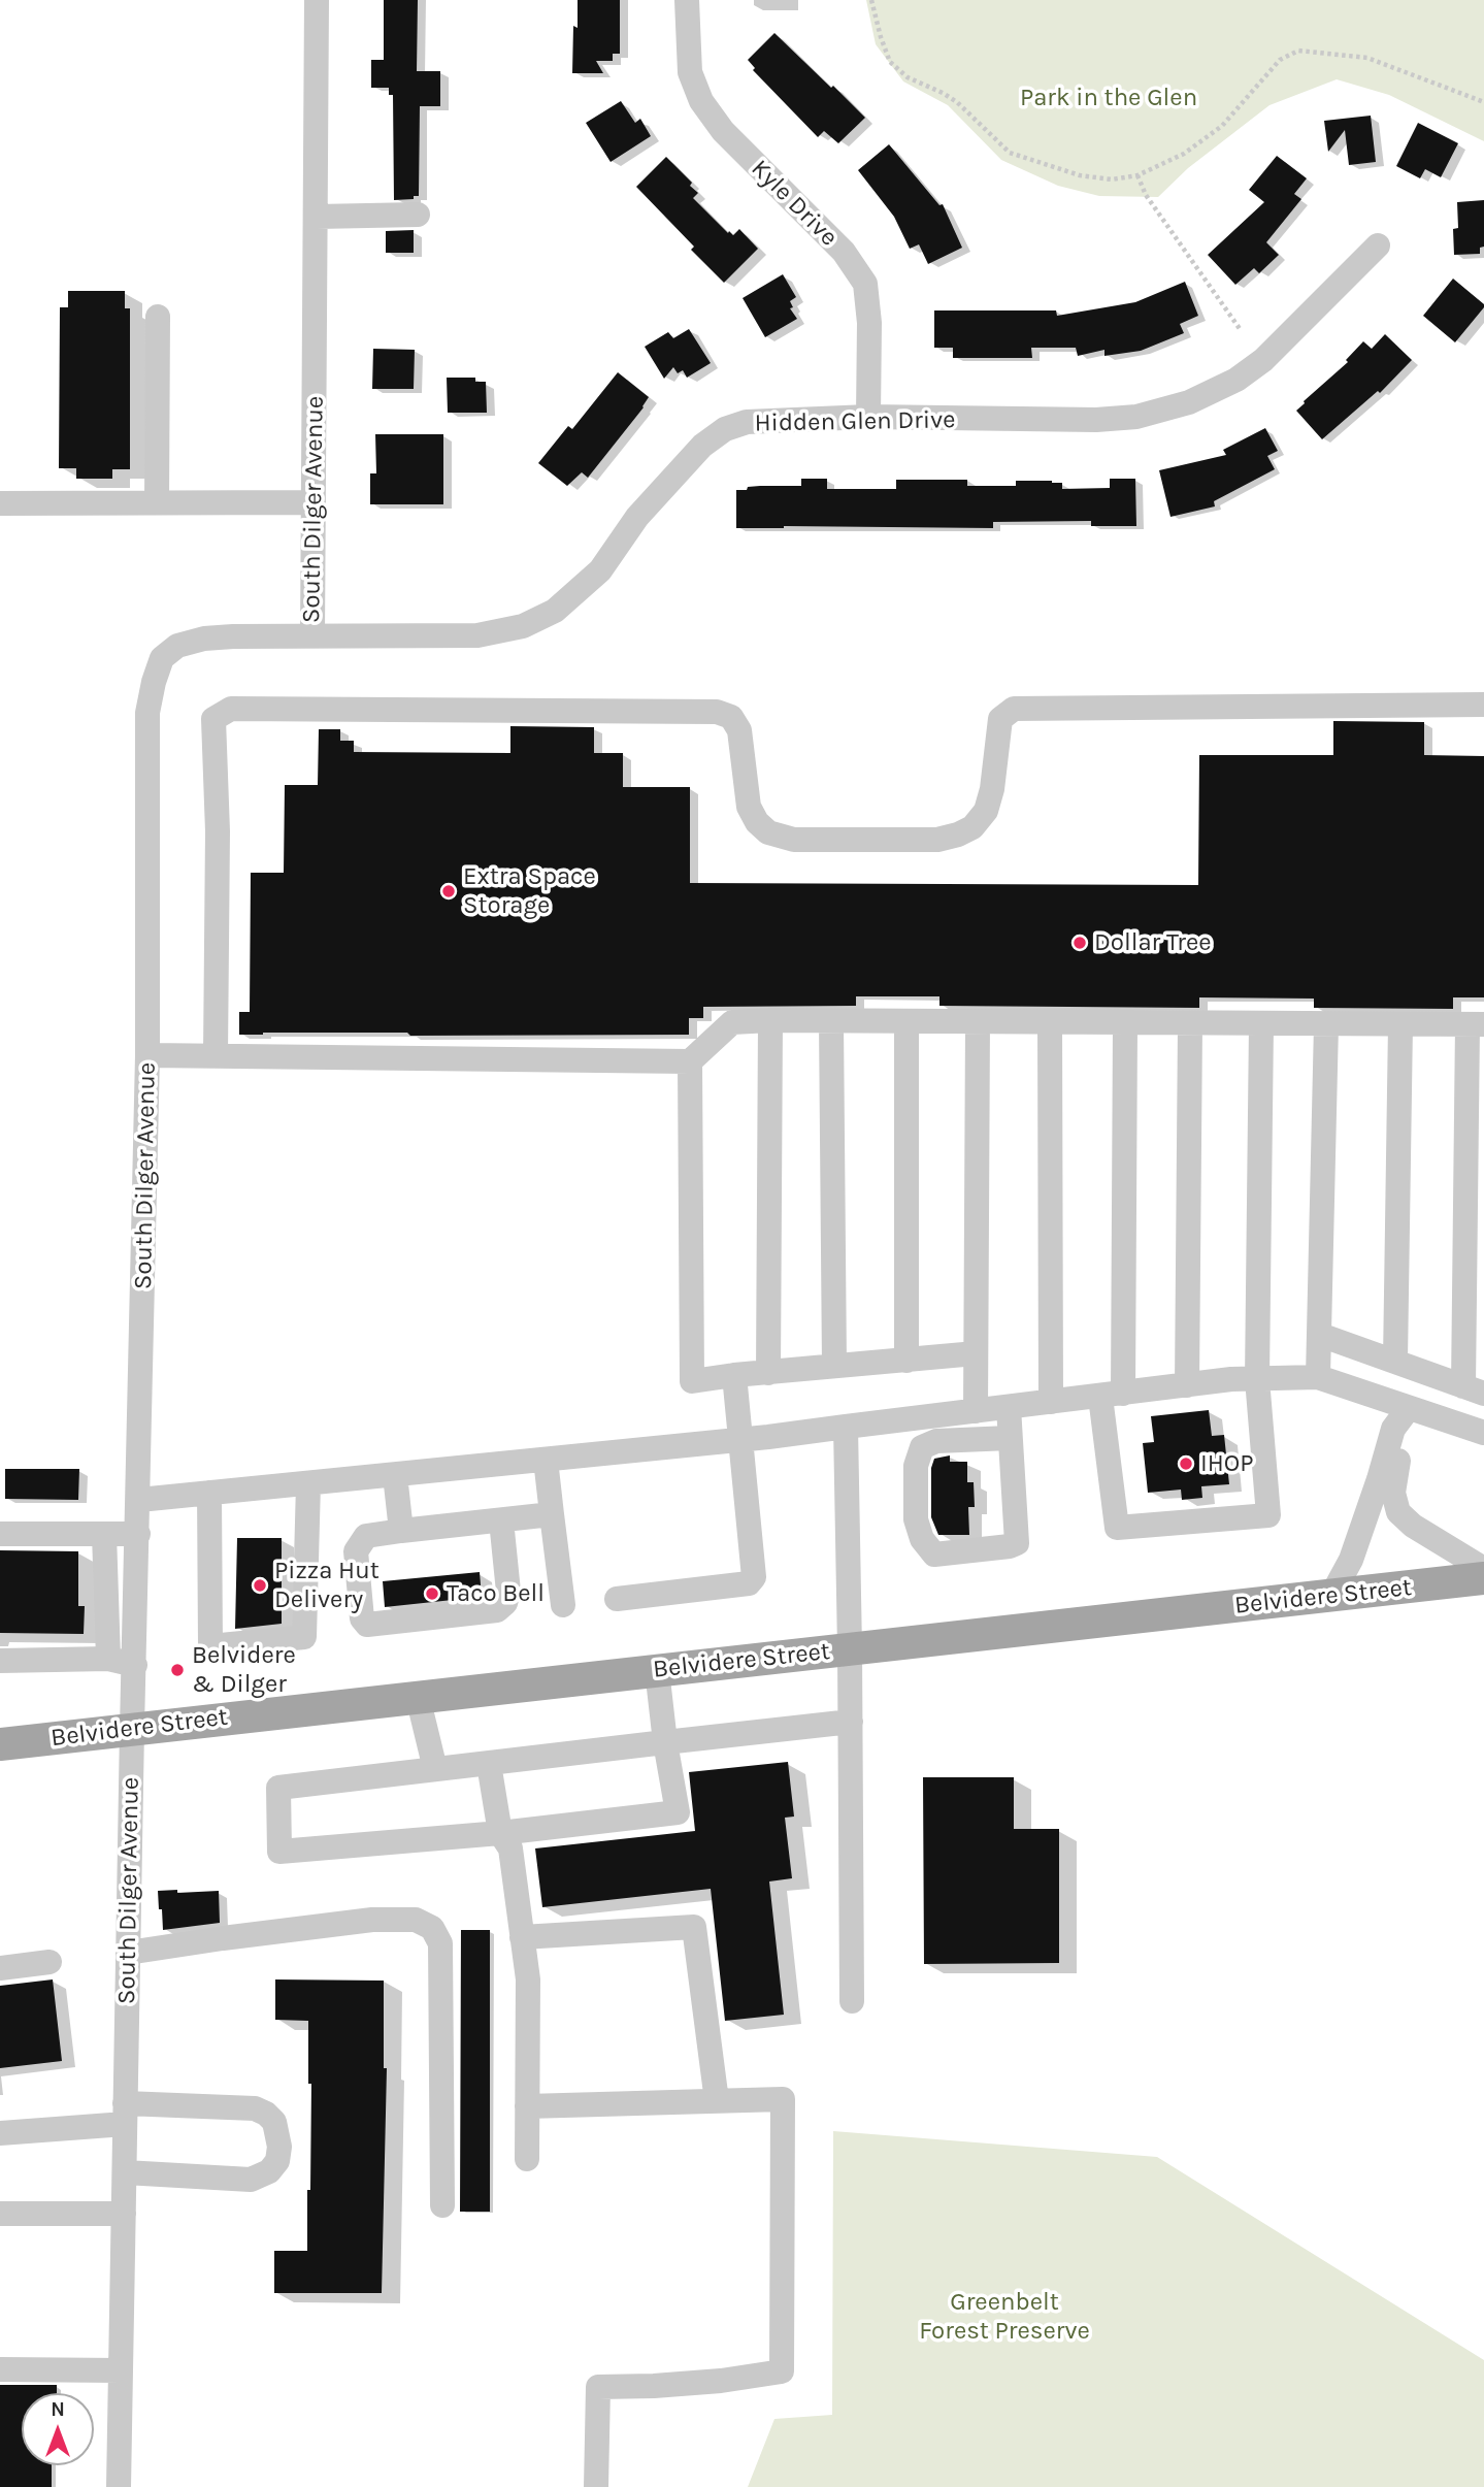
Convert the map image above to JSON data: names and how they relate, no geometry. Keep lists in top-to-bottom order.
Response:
{
  "streets": {
    "main road": ["Belvidere Street"],
    "street": ["Kyle Drive", "Hidden Glen Drive", "South Dilger Avenue"]
  },
  "crossings": [
    ["Kyle Drive", "Hidden Glen Drive"],
    ["Hidden Glen Drive", "South Dilger Avenue"],
    ["South Dilger Avenue", "Belvidere Street"]
  ],
  "parks": ["Park in the Glen", "Greenbelt Forest Preserve"],
  "places": [
    "Extra Space Storage",
    "Dollar Tree",
    "IHOP",
    "Pizza Hut Delivery",
    "Taco Bell",
    "Belvidere & Dilger"
  ],
  "north": "top"
}
